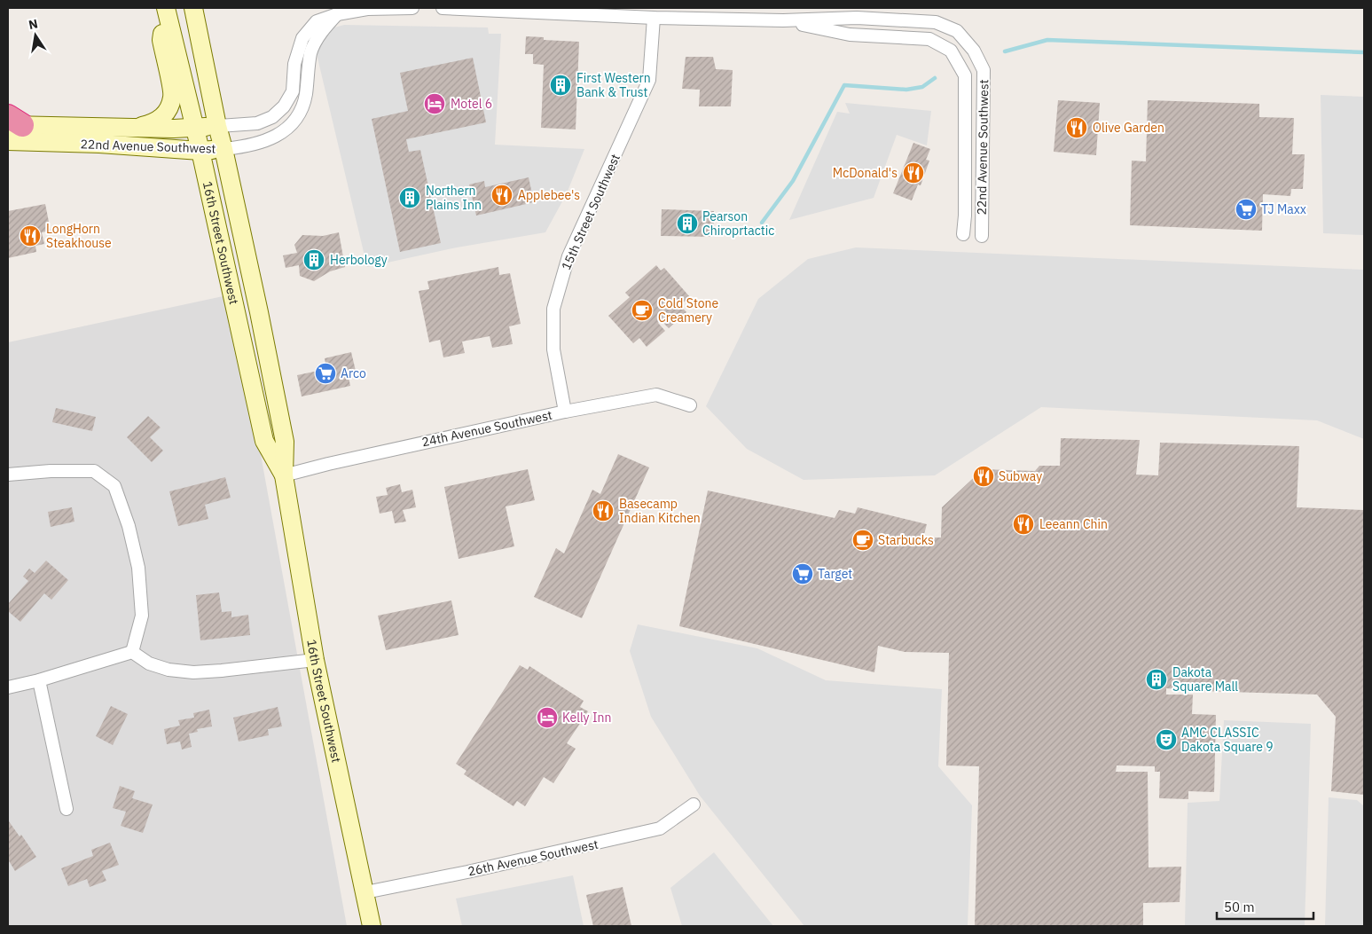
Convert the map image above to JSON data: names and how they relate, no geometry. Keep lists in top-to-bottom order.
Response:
{
  "streets": {
    "main road": ["22nd Avenue Southwest", "16th Street Southwest"],
    "street": ["15th Street Southwest", "24th Avenue Southwest", "26th Avenue Southwest"]
  },
  "crossings": [
    ["22nd Avenue Southwest", "15th Street Southwest"],
    ["22nd Avenue Southwest", "16th Street Southwest"],
    ["15th Street Southwest", "24th Avenue Southwest"],
    ["16th Street Southwest", "24th Avenue Southwest"],
    ["16th Street Southwest", "26th Avenue Southwest"]
  ],
  "places": {
    "building": [
      "First Western Bank & Trust",
      "Northern Plains Inn",
      "Pearson Chiroprtactic",
      "Herbology",
      "Dakota Square Mall"
    ],
    "hotel": ["Motel 6", "Kelly Inn"],
    "restaurant": [
      "Olive Garden",
      "McDonald's",
      "Applebee's",
      "LongHorn Steakhouse",
      "Subway",
      "Basecamp Indian Kitchen",
      "Leeann Chin"
    ],
    "supermarket": ["TJ Maxx", "Arco", "Target"],
    "cafe": ["Cold Stone Creamery", "Starbucks"],
    "theatre": ["AMC CLASSIC Dakota Square 9"]
  },
  "scale_bar": "50 m",
  "north": "top"
}
